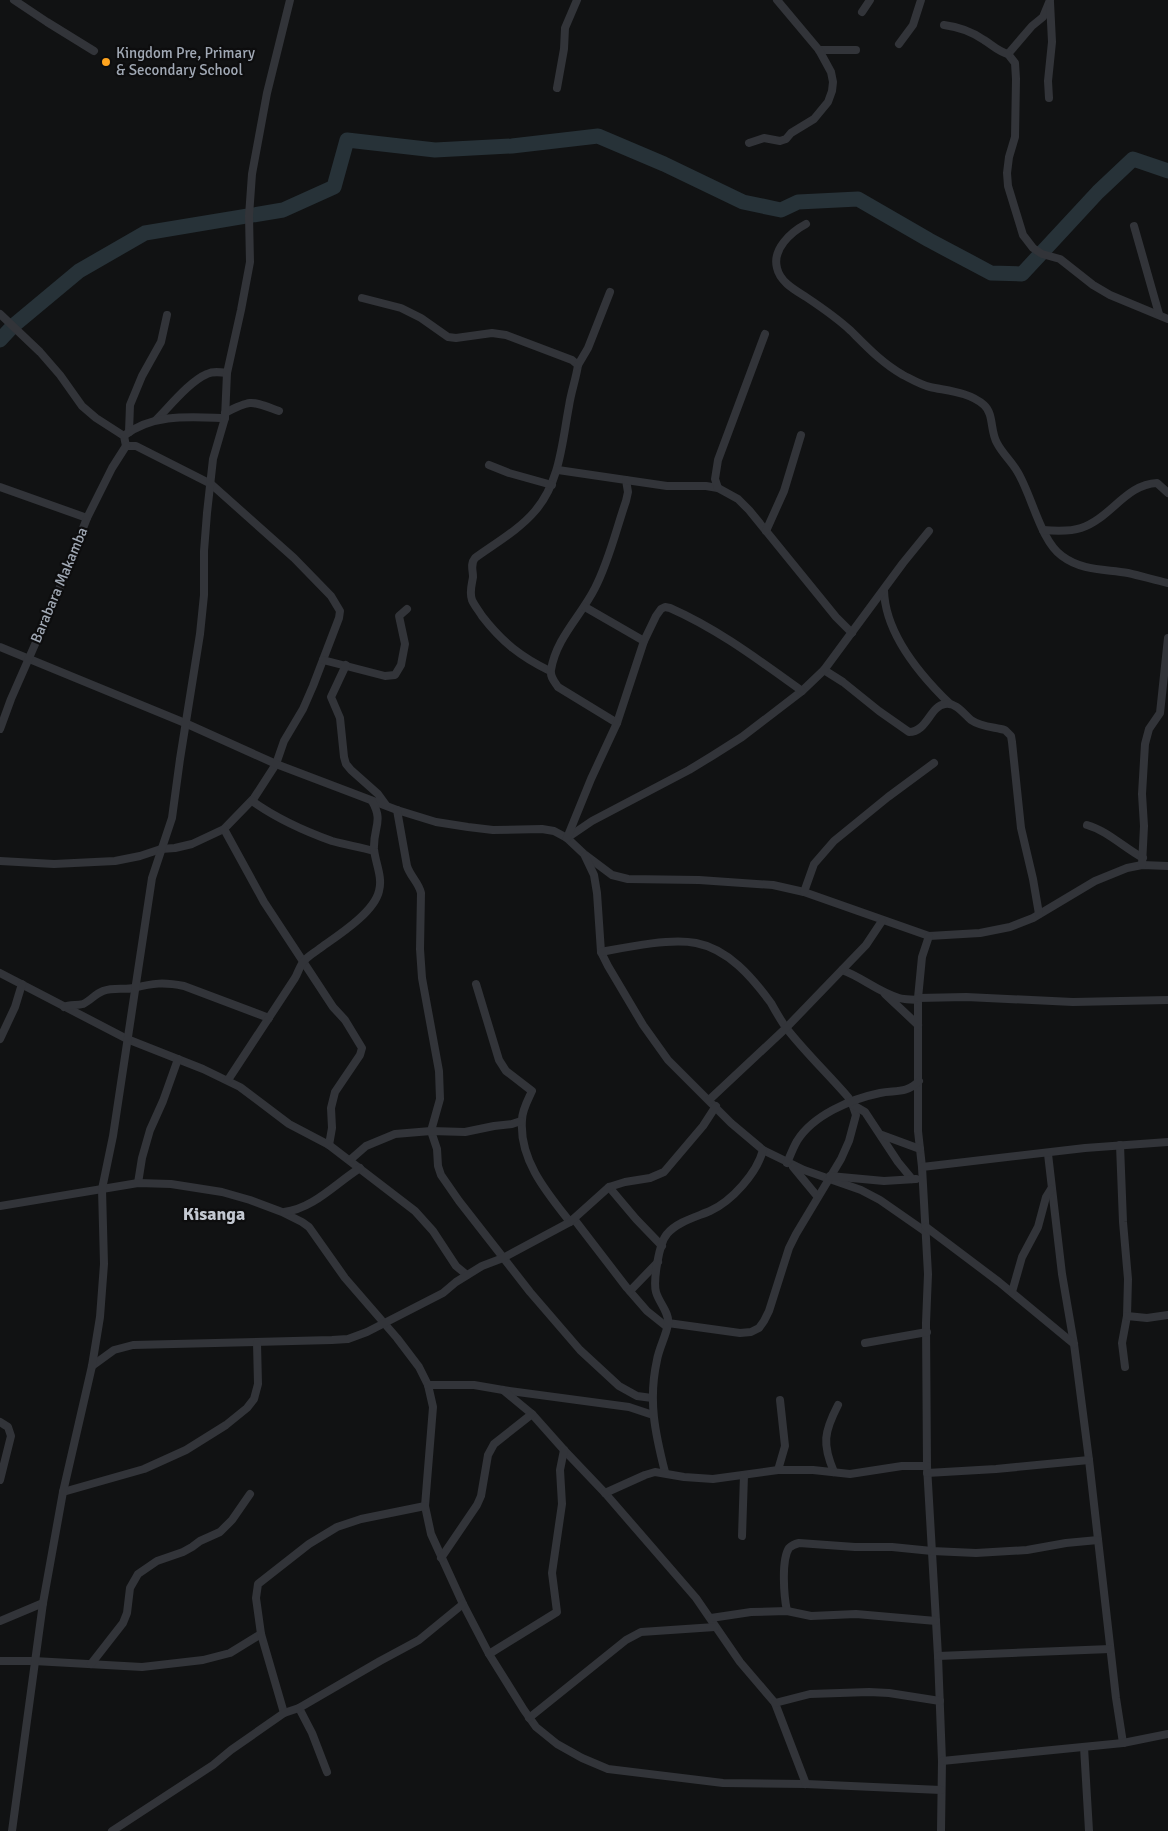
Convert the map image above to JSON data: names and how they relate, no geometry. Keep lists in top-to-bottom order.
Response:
{
  "streets": {
    "street": ["Barabara Makamba"]
  },
  "districts": ["Kisanga"],
  "places": ["Kingdom Pre, Primary & Secondary School"]
}
